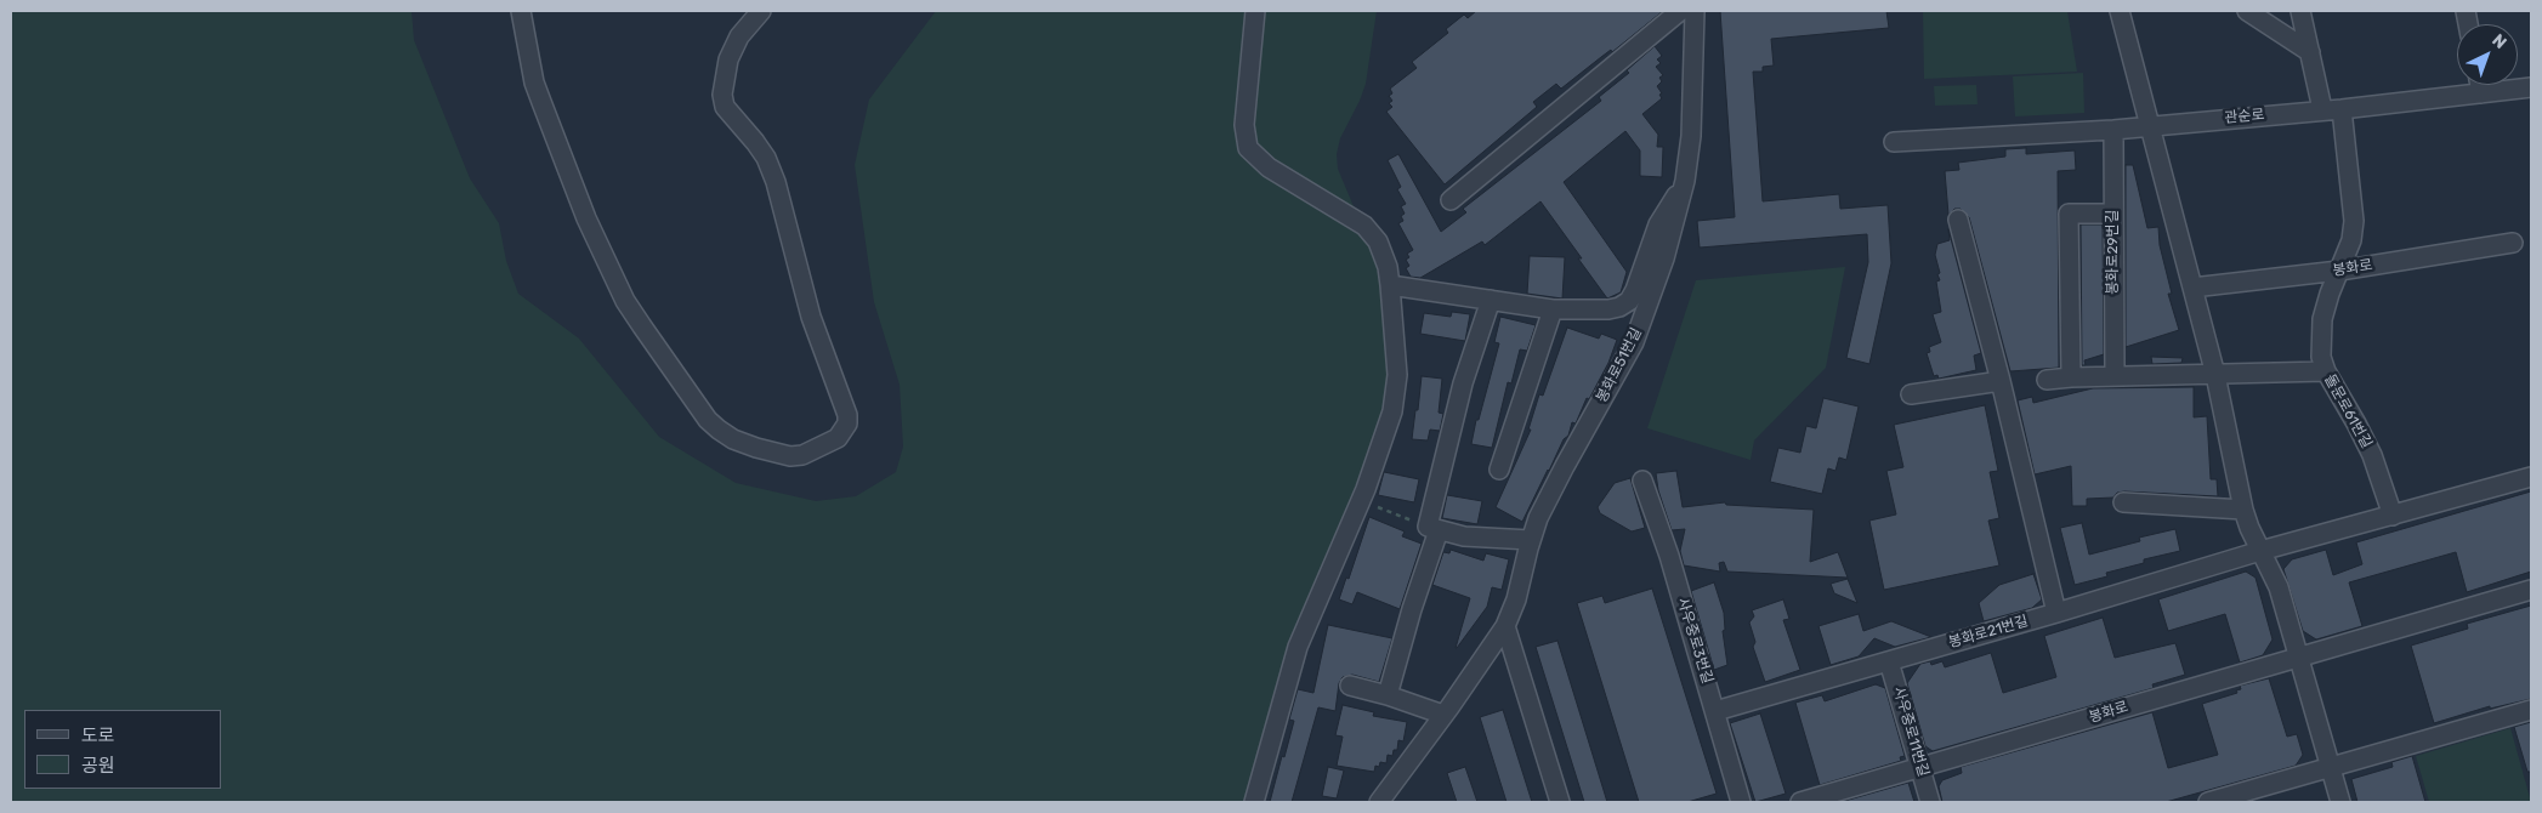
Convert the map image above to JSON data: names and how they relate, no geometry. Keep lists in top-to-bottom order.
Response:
{
  "streets": {
    "street": [
      "관순로",
      "봉화로29번길",
      "봉화로",
      "봉화로51번길",
      "돌문로61번길",
      "봉화로21번길",
      "사우중로3번길",
      "사우중로11번길"
    ]
  },
  "crossings": [
    ["봉화로", "돌문로61번길"],
    ["봉화로", "사우중로11번길"],
    ["봉화로21번길", "사우중로3번길"],
    ["봉화로21번길", "사우중로11번길"]
  ],
  "legend": ["도로", "공원"],
  "north": "top right"
}
